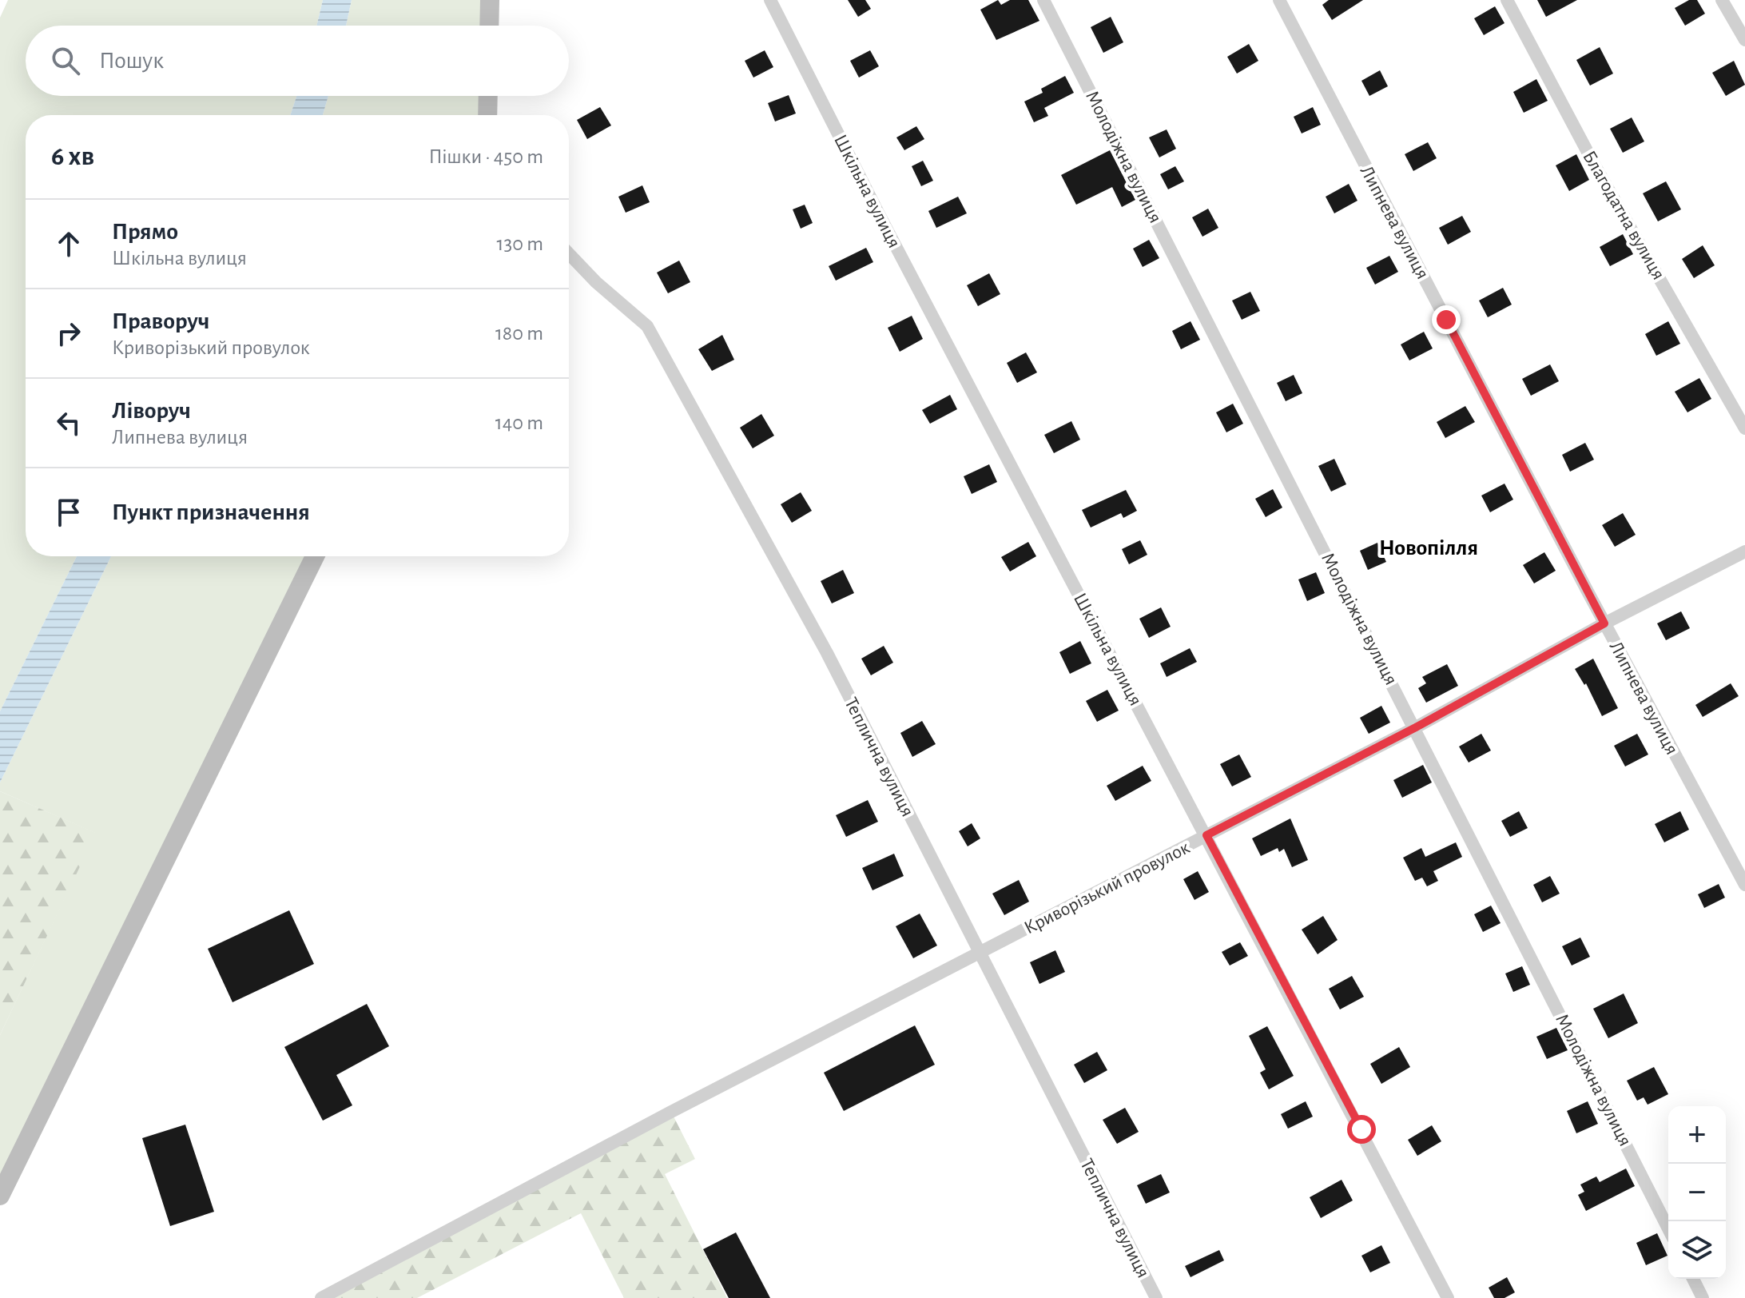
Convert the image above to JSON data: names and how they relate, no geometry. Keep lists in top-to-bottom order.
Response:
{
  "streets": {
    "street": [
      "Молодіжна вулиця",
      "Шкільна вулиця",
      "Благодатна вулиця",
      "Липнева вулиця",
      "Теплична вулиця",
      "Криворізький провулок"
    ]
  },
  "crossings": [
    ["Молодіжна вулиця", "Криворізький провулок"],
    ["Шкільна вулиця", "Криворізький провулок"],
    ["Липнева вулиця", "Криворізький провулок"],
    ["Теплична вулиця", "Криворізький провулок"]
  ],
  "districts": ["Новопілля"],
  "page": {
    "search": "Пошук",
    "heading": ["6 хв", "Пішки · 450 m"],
    "list": [
      ["Прямо", "Шкільна вулиця", "130 m"],
      ["Праворуч", "Криворізький провулок", "180 m"],
      ["Ліворуч", "Липнева вулиця", "140 m"],
      "Пункт призначення"
    ],
    "map_buttons": ["+", "−"]
  }
}
